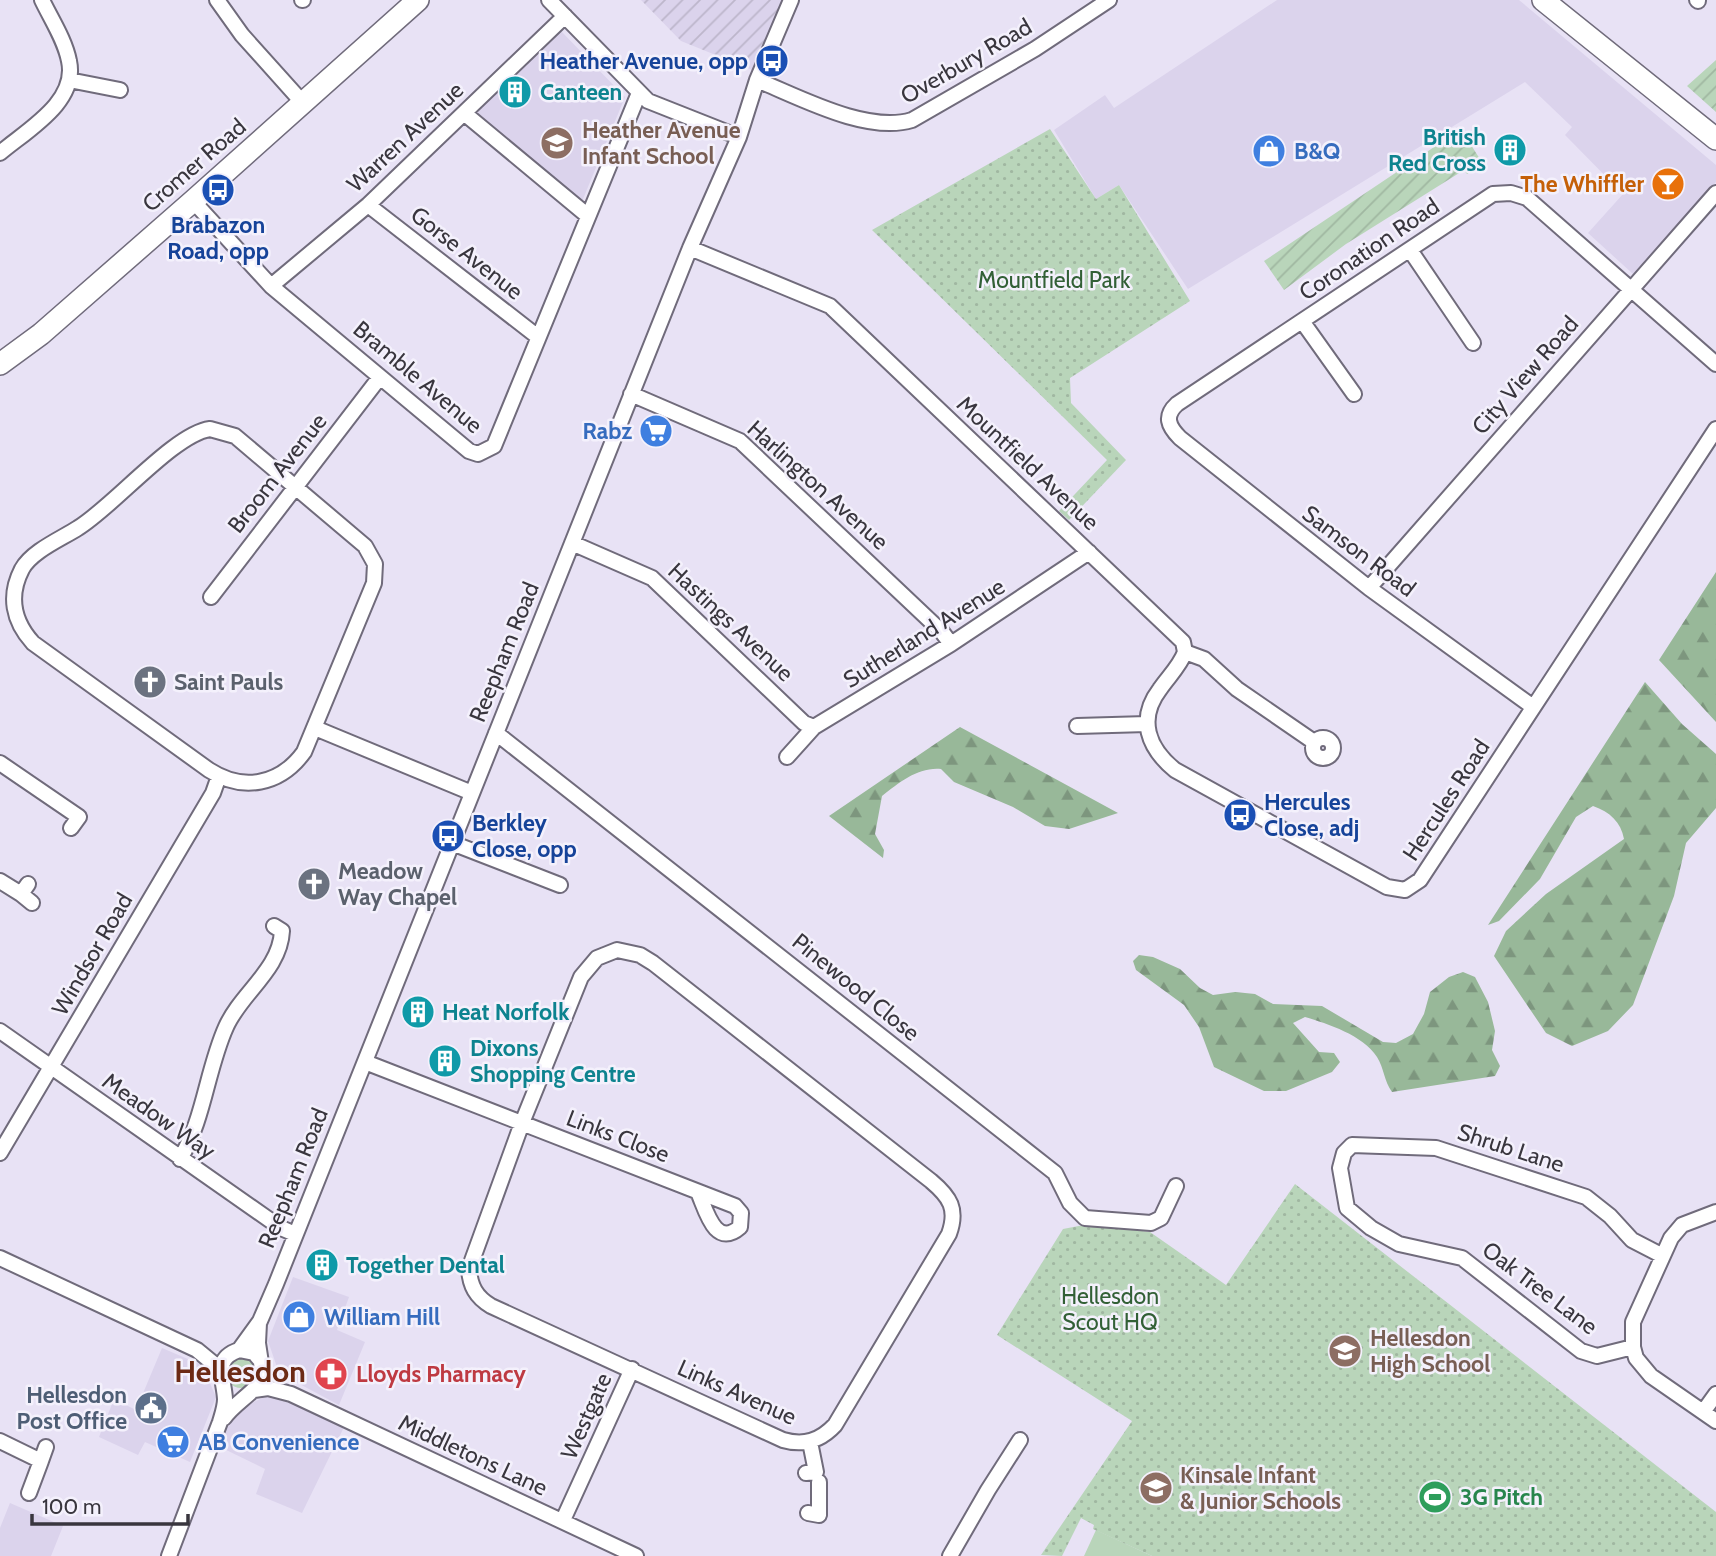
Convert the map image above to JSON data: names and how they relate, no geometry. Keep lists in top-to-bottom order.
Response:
{
  "streets": {
    "highway": ["Cromer Road"],
    "street": [
      "Overbury Road",
      "Warren Avenue",
      "Coronation Road",
      "Gorse Avenue",
      "City View Road",
      "Bramble Avenue",
      "Mountfield Avenue",
      "Broom Avenue",
      "Harlington Avenue",
      "Samson Road",
      "Hastings Avenue",
      "Sutherland Avenue",
      "Reepham Road",
      "Hercules Road",
      "Windsor Road",
      "Pinewood Close",
      "Meadow Way",
      "Links Close",
      "Shrub Lane",
      "Oak Tree Lane",
      "Links Avenue",
      "Westgate",
      "Middletons Lane"
    ]
  },
  "crossings": [
    ["Overbury Road", "Reepham Road"],
    ["Warren Avenue", "Gorse Avenue"],
    ["Warren Avenue", "Bramble Avenue"],
    ["Cromer Road", "Bramble Avenue"],
    ["Coronation Road", "City View Road"],
    ["Coronation Road", "Samson Road"],
    ["Gorse Avenue", "Bramble Avenue"],
    ["City View Road", "Samson Road"],
    ["Bramble Avenue", "Broom Avenue"],
    ["Mountfield Avenue", "Sutherland Avenue"],
    ["Mountfield Avenue", "Reepham Road"],
    ["Harlington Avenue", "Sutherland Avenue"],
    ["Harlington Avenue", "Reepham Road"],
    ["Samson Road", "Hercules Road"],
    ["Hastings Avenue", "Sutherland Avenue"],
    ["Hastings Avenue", "Reepham Road"],
    ["Reepham Road", "Pinewood Close"],
    ["Reepham Road", "Meadow Way"],
    ["Reepham Road", "Links Close"],
    ["Reepham Road", "Middletons Lane"],
    ["Windsor Road", "Meadow Way"],
    ["Links Close", "Links Avenue"],
    ["Shrub Lane", "Oak Tree Lane"],
    ["Links Avenue", "Westgate"],
    ["Westgate", "Middletons Lane"]
  ],
  "districts": ["Hellesdon"],
  "parks": ["Mountfield Park", "Hellesdon Scout HQ"],
  "places": {
    "bus stop": [
      "Heather Avenue, opp",
      "Brabazon Road, opp",
      "Hercules Close, adj",
      "Berkley Close, opp"
    ],
    "building": [
      "Canteen",
      "British Red Cross",
      "Heat Norfolk",
      "Dixons Shopping Centre",
      "Together Dental"
    ],
    "school or university": ["Heather Avenue Infant School", "Hellesdon High School", "Kinsale Infant & Junior Schools"],
    "shop": ["B&Q", "William Hill"],
    "bar": ["The Whiffler"],
    "supermarket": ["Rabz", "AB Convenience"],
    "church": ["Saint Pauls", "Meadow Way Chapel"],
    "pharmacy": ["Lloyds Pharmacy"],
    "public building": ["Hellesdon Post Office"],
    "sports": ["3G Pitch"]
  },
  "scale_bar": "100 m"
}
